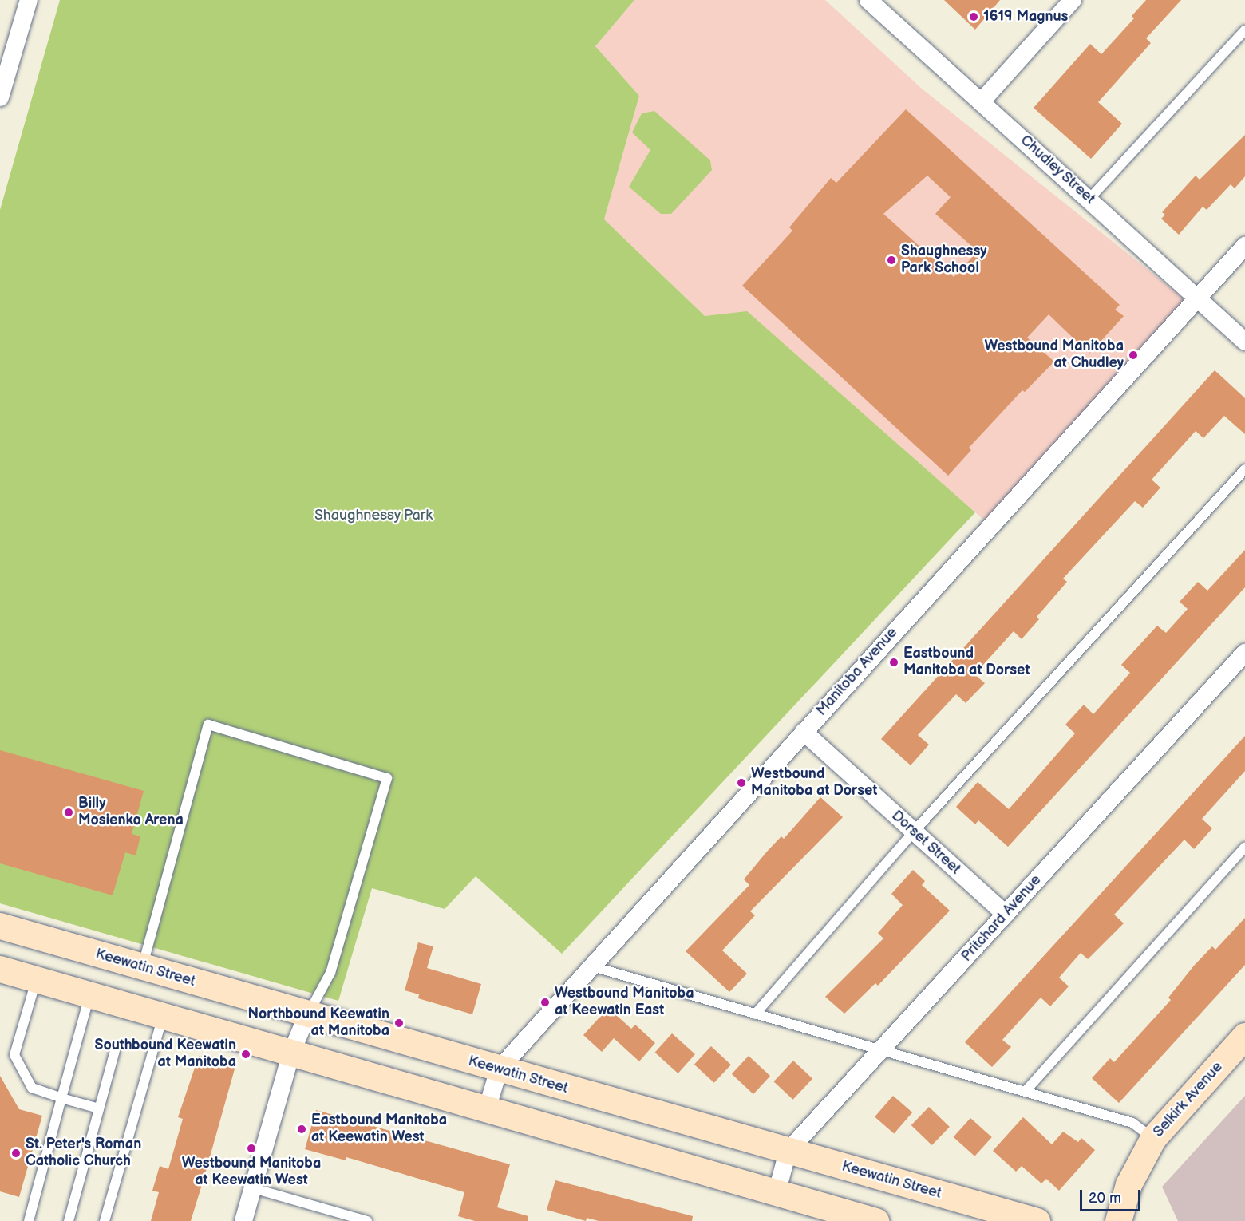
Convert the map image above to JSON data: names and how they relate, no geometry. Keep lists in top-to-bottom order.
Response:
{
  "streets": {
    "main road": ["Keewatin Street", "Selkirk Avenue"],
    "street": [
      "Chudley Street",
      "Manitoba Avenue",
      "Dorset Street",
      "Pritchard Avenue"
    ]
  },
  "crossings": [
    ["Chudley Street", "Manitoba Avenue"],
    ["Manitoba Avenue", "Dorset Street"],
    ["Manitoba Avenue", "Keewatin Street"],
    ["Dorset Street", "Pritchard Avenue"],
    ["Pritchard Avenue", "Keewatin Street"]
  ],
  "parks": ["Shaughnessy Park"],
  "places": [
    "1619 Magnus",
    "Shaughnessy Park School",
    "Westbound Manitoba at Chudley",
    "Eastbound Manitoba at Dorset",
    "Westbound Manitoba at Dorset",
    "Billy Mosienko Arena",
    "Westbound Manitoba at Keewatin East",
    "Northbound Keewatin at Manitoba",
    "Southbound Keewatin at Manitoba",
    "Eastbound Manitoba at Keewatin West",
    "Westbound Manitoba at Keewatin West",
    "St. Peter's Roman Catholic Church"
  ],
  "scale_bar": "20 m"
}
